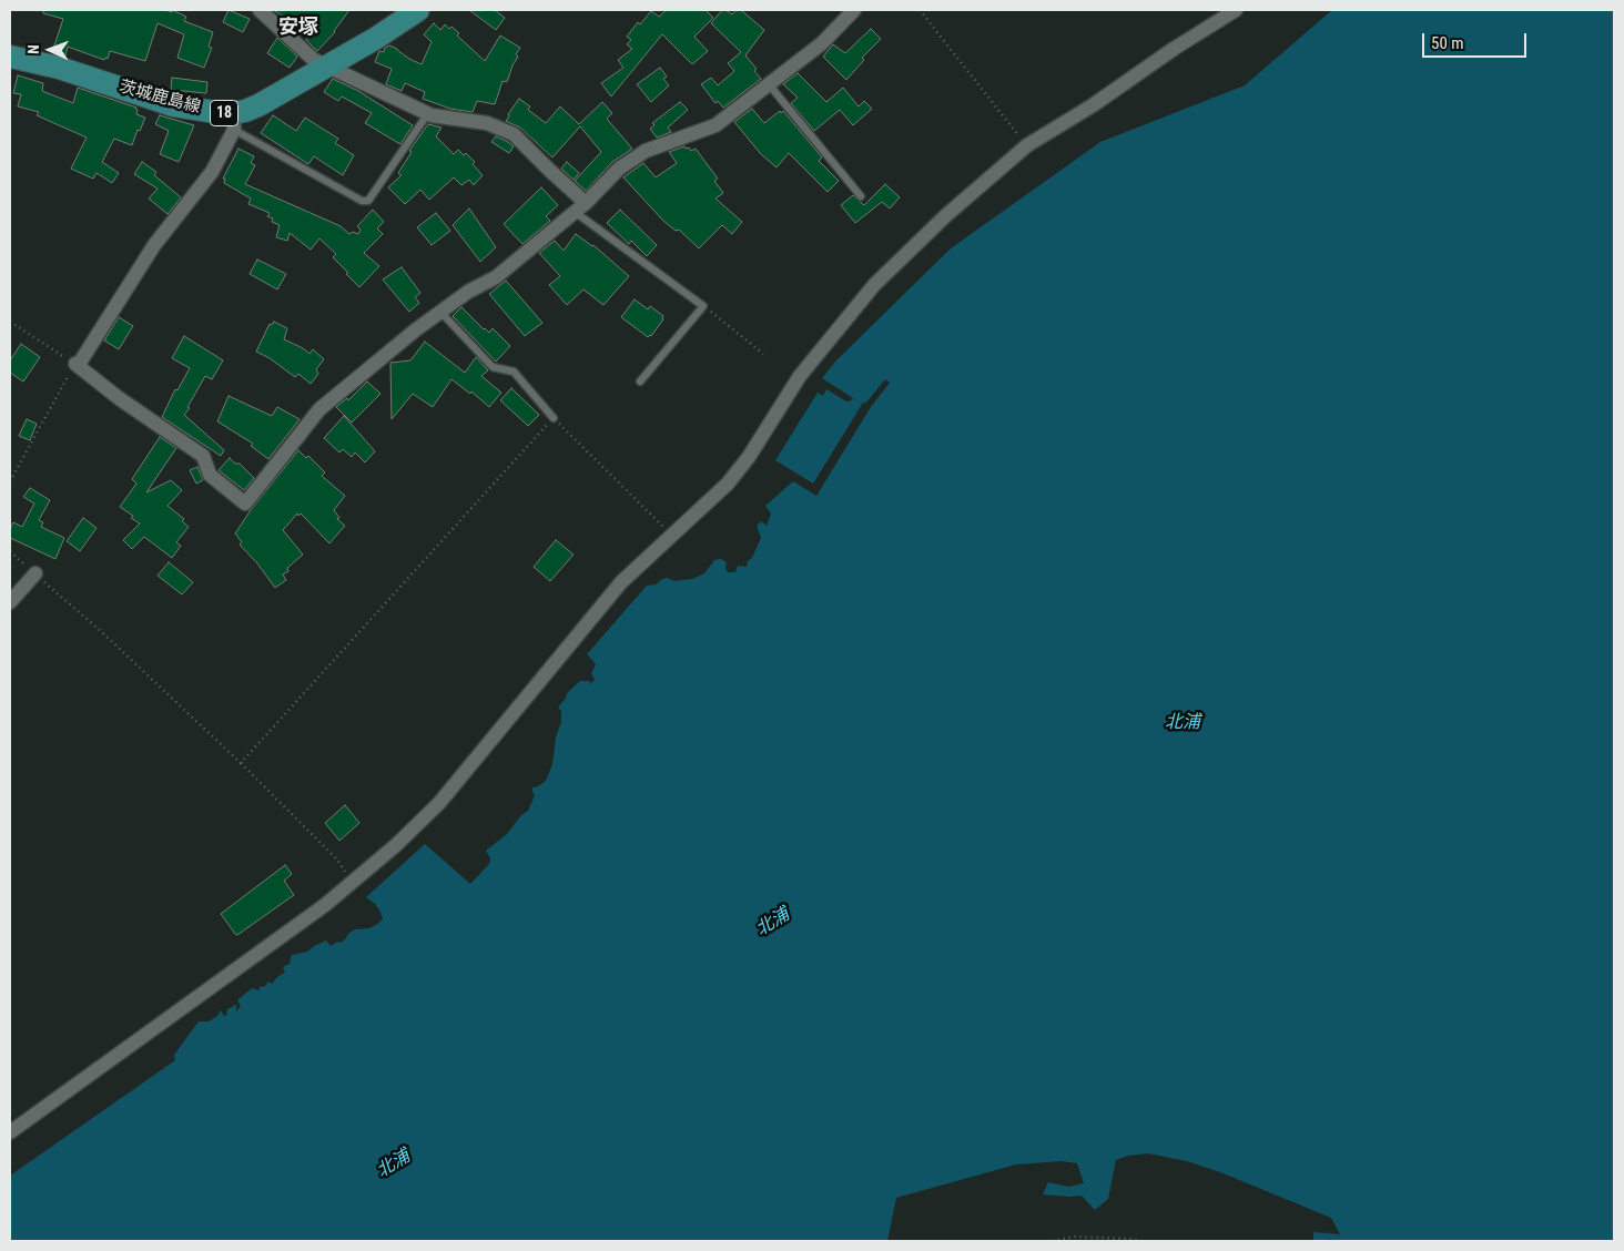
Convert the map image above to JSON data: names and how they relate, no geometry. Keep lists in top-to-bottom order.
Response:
{
  "streets": {
    "main road": ["茨城鹿島線", "18"]
  },
  "districts": ["安塚"],
  "water": ["北浦"],
  "scale_bar": "50 m",
  "north": "left"
}
